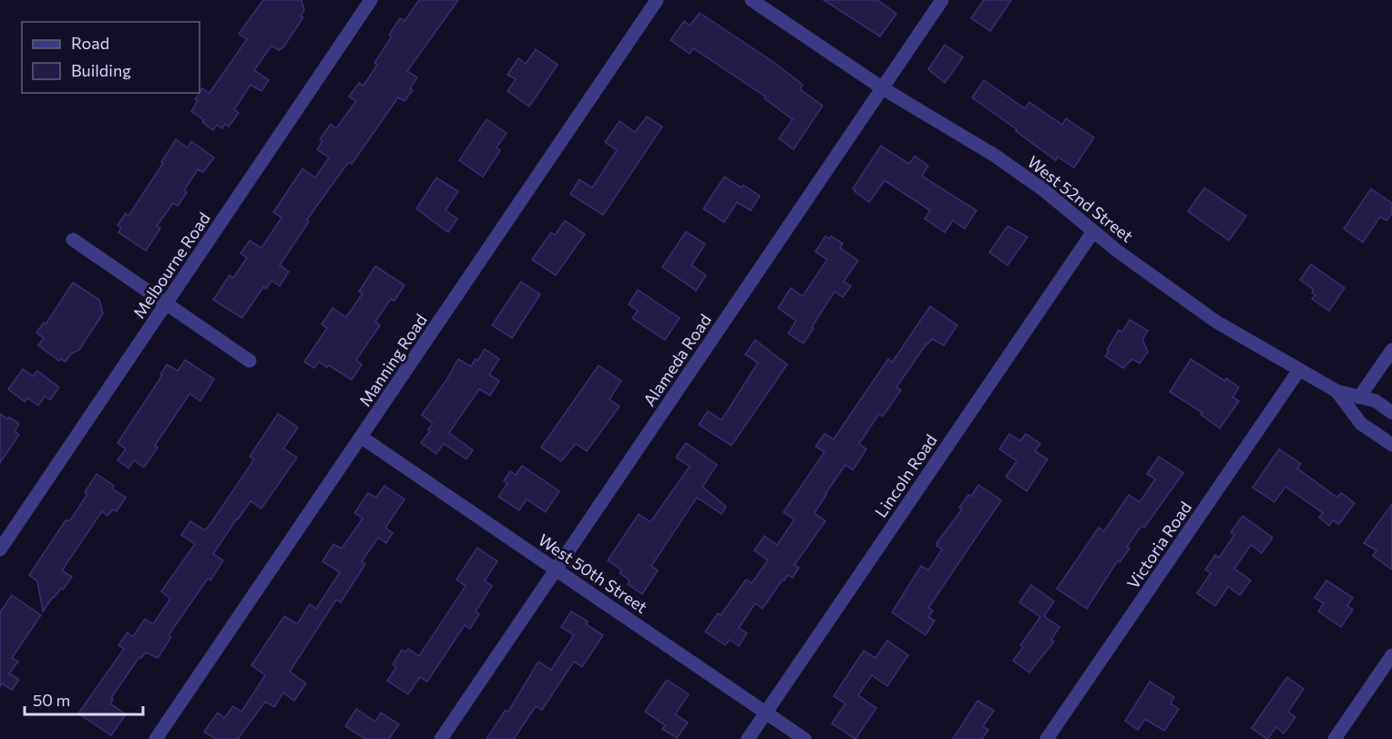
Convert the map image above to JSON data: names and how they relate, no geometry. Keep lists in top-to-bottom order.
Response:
{
  "streets": {
    "street": [
      "West 52nd Street",
      "Melbourne Road",
      "Manning Road",
      "Alameda Road",
      "Lincoln Road",
      "Victoria Road",
      "West 50th Street"
    ]
  },
  "crossings": [
    ["West 52nd Street", "Alameda Road"],
    ["West 52nd Street", "Lincoln Road"],
    ["West 52nd Street", "Victoria Road"],
    ["Manning Road", "West 50th Street"],
    ["Alameda Road", "West 50th Street"],
    ["Lincoln Road", "West 50th Street"]
  ],
  "legend": ["Road", "Building"],
  "scale_bar": "50 m"
}
